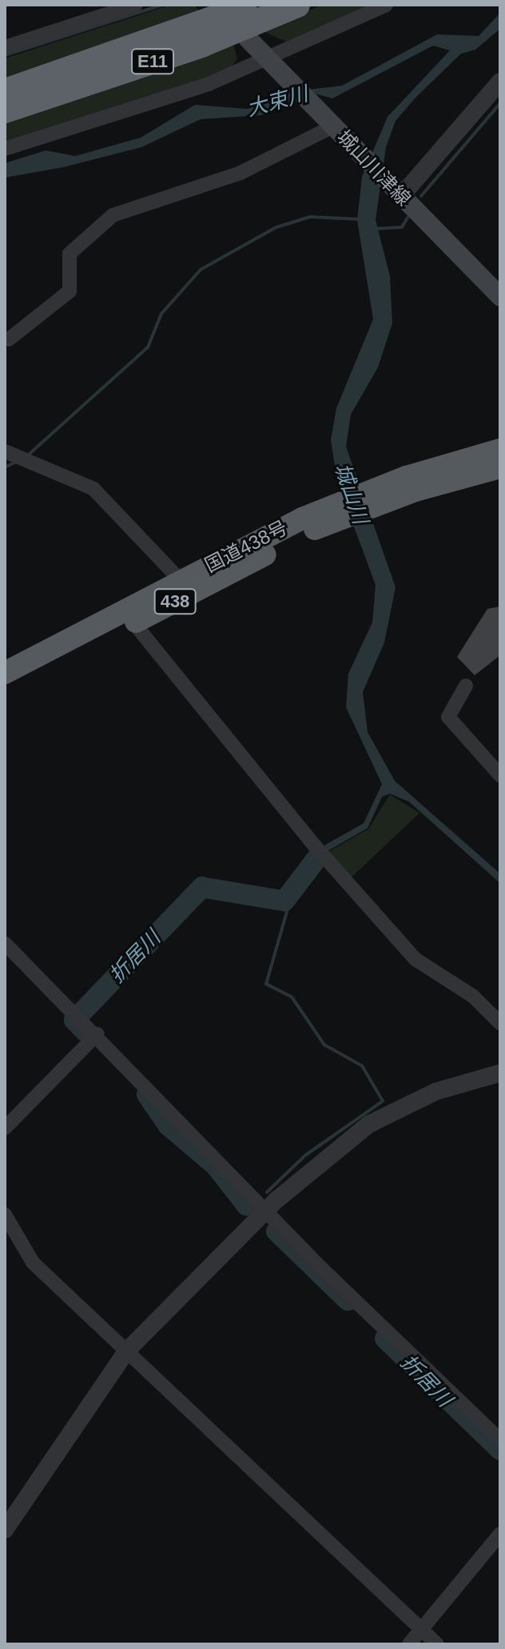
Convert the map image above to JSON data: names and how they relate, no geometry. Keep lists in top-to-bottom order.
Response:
{
  "streets": {
    "highway": ["E11", "国道438号", "438"],
    "main road": ["城山川津線"]
  },
  "water": ["大束川", "城山川", "折居川"]
}
